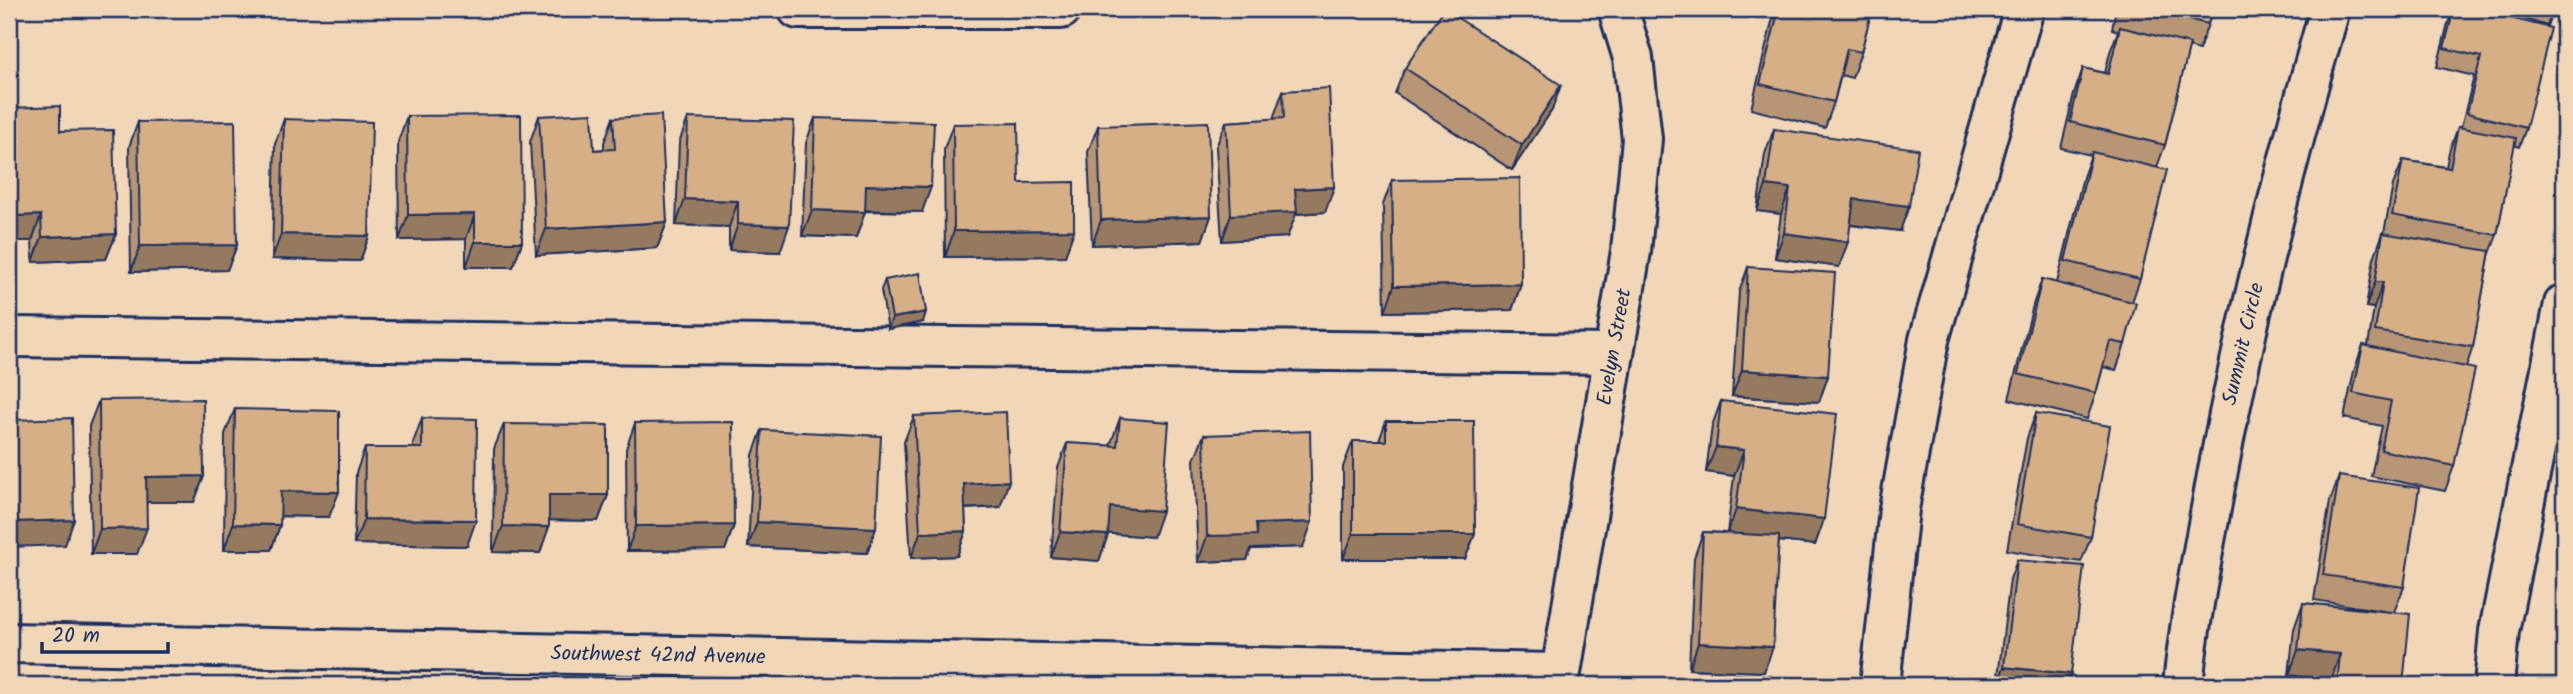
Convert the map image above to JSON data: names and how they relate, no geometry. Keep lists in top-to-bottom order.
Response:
{
  "streets": {
    "street": ["Summit Circle", "Evelyn Street", "Southwest 42nd Avenue"]
  },
  "crossings": [
    ["Evelyn Street", "Southwest 42nd Avenue"]
  ],
  "scale_bar": "20 m"
}
